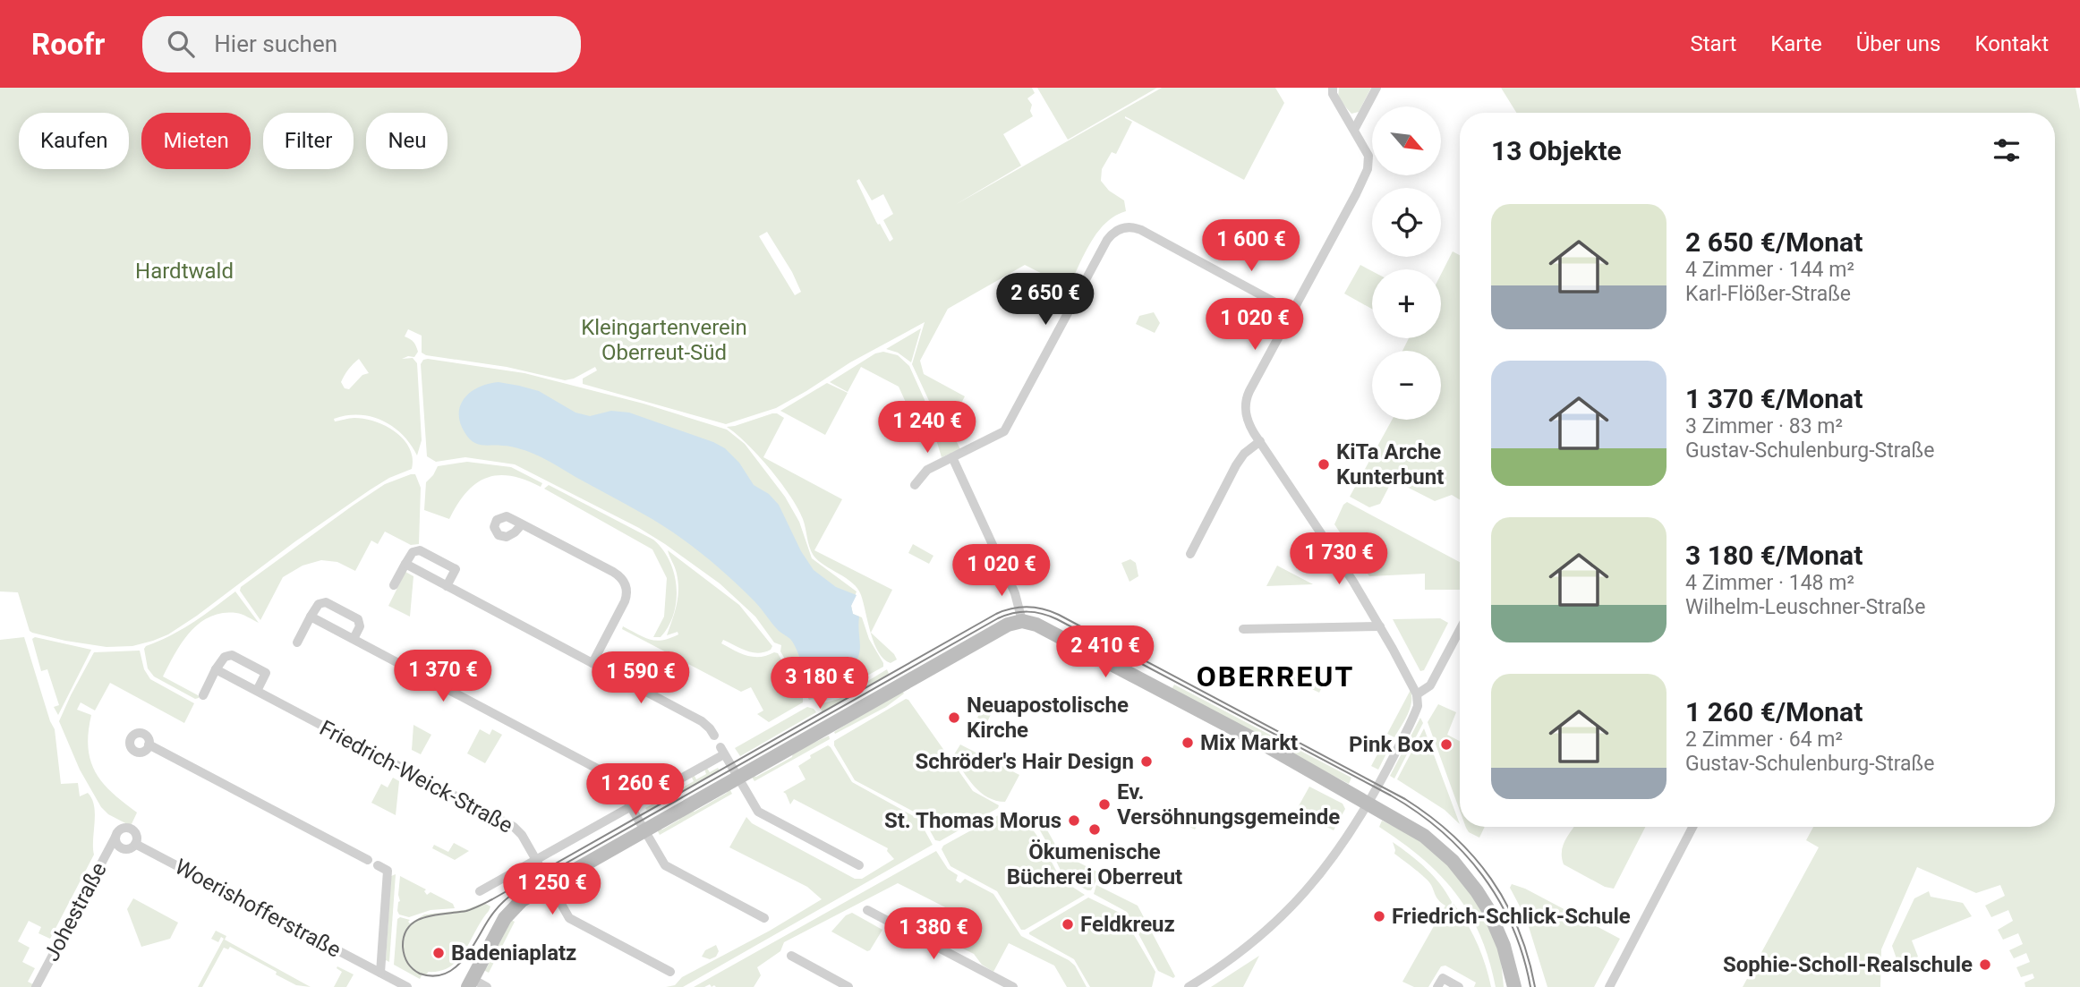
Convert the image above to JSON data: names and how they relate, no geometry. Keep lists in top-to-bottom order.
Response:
{
  "streets": {
    "street": ["Friedrich-Weick-Straße", "Woerishofferstraße", "Johestraße"]
  },
  "crossings": [
    ["Woerishofferstraße", "Johestraße"]
  ],
  "districts": ["OBERREUT"],
  "parks": ["Hardtwald", "Kleingartenverein Oberreut-Süd"],
  "places": [
    "KiTa Arche Kunterbunt",
    "Neuapostolische Kirche",
    "Mix Markt",
    "Pink Box",
    "Schröder's Hair Design",
    "Ev. Versöhnungsgemeinde",
    "St. Thomas Morus",
    "Ökumenische Bücherei Oberreut",
    "Friedrich-Schlick-Schule",
    "Feldkreuz",
    "Badeniaplatz",
    "Sophie-Scholl-Realschule"
  ],
  "north": "bottom right",
  "page": {
    "header": "Roofr",
    "search": "Hier suchen",
    "nav": [
      "Start",
      "Karte",
      "Über uns",
      "Kontakt"
    ],
    "map_buttons": ["+", "−"],
    "chip": [
      "Kaufen",
      "Mieten",
      "Filter",
      "Neu"
    ],
    "heading": "13 Objekte",
    "list": [
      {
        "name": "2 650 €/Monat",
        "note": "4 Zimmer · 144 m² · Karl-Flößer-Straße"
      },
      {
        "name": "1 370 €/Monat",
        "note": "3 Zimmer · 83 m² · Gustav-Schulenburg-Straße"
      },
      {
        "name": "3 180 €/Monat",
        "note": "4 Zimmer · 148 m² · Wilhelm-Leuschner-Straße"
      },
      {
        "name": "1 260 €/Monat",
        "note": "2 Zimmer · 64 m² · Gustav-Schulenburg-Straße"
      }
    ],
    "price": [
      "1 600 €",
      "2 650 €",
      "1 020 €",
      "1 240 €",
      "1 730 €",
      "1 020 €",
      "2 410 €",
      "1 370 €",
      "1 590 €",
      "3 180 €",
      "1 260 €",
      "1 250 €",
      "1 380 €"
    ]
  }
}
